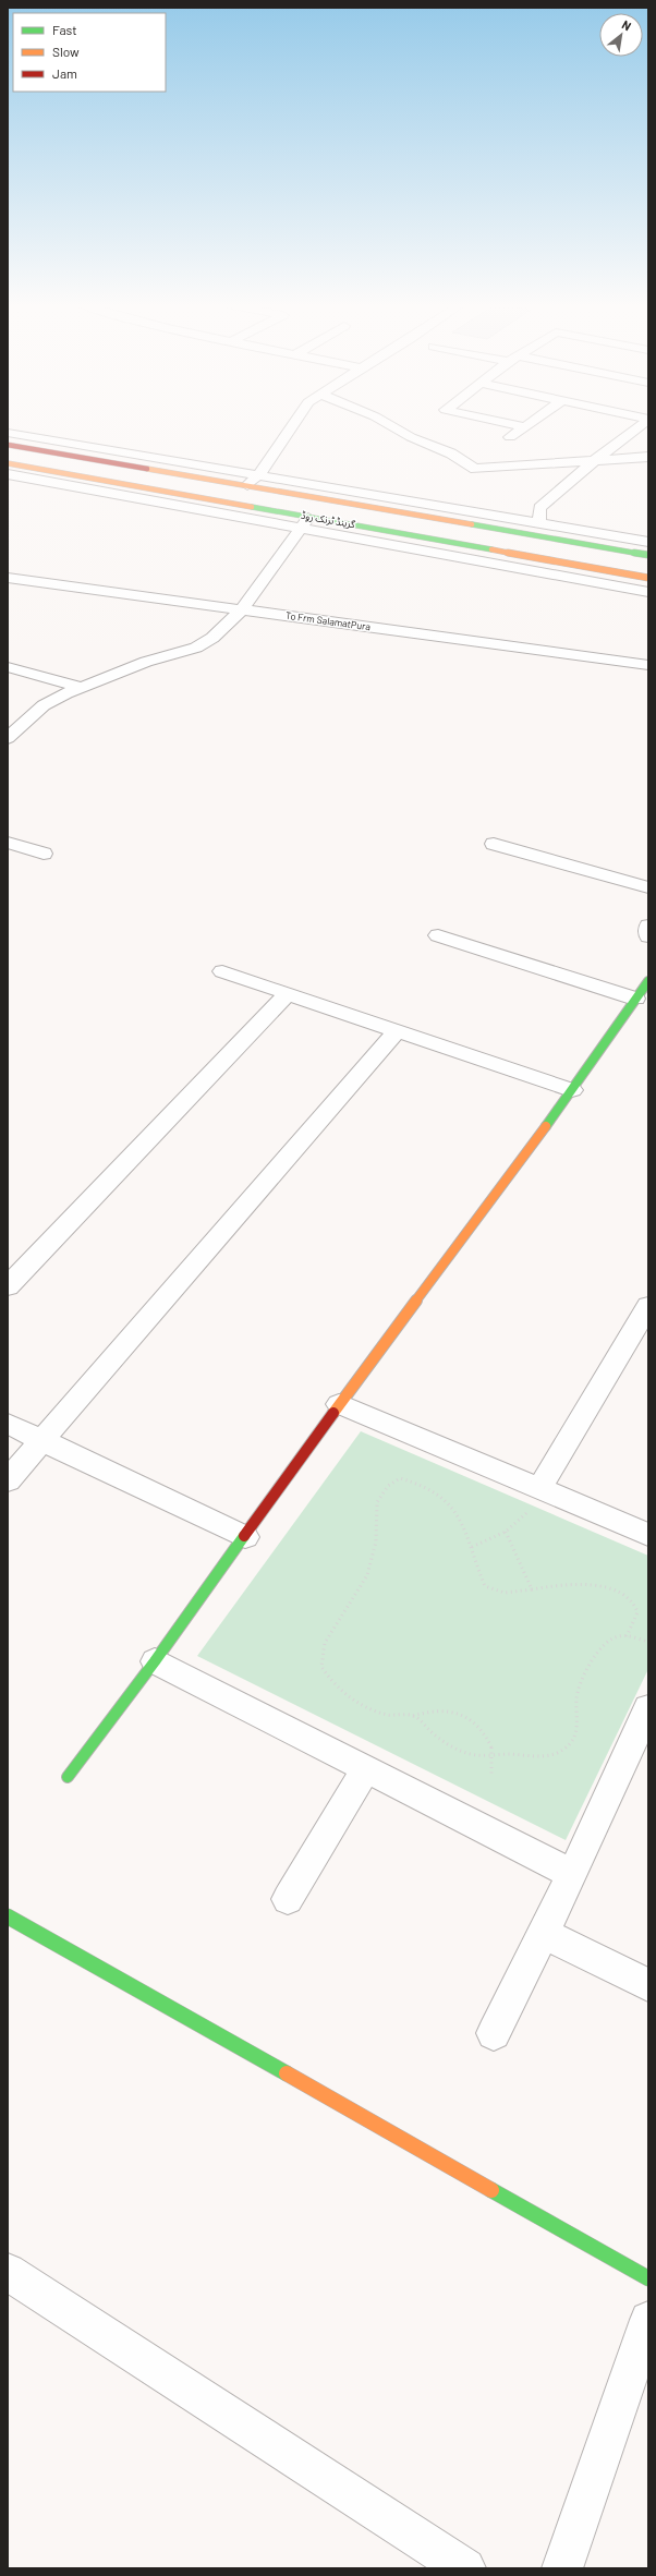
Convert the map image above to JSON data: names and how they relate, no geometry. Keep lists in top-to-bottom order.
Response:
{
  "streets": {
    "main road": ["گرینڈ ٹرنک روڈ"],
    "street": ["To Frm SalamatPura"]
  },
  "legend": ["Fast", "Slow", "Jam"],
  "north": "top right"
}
